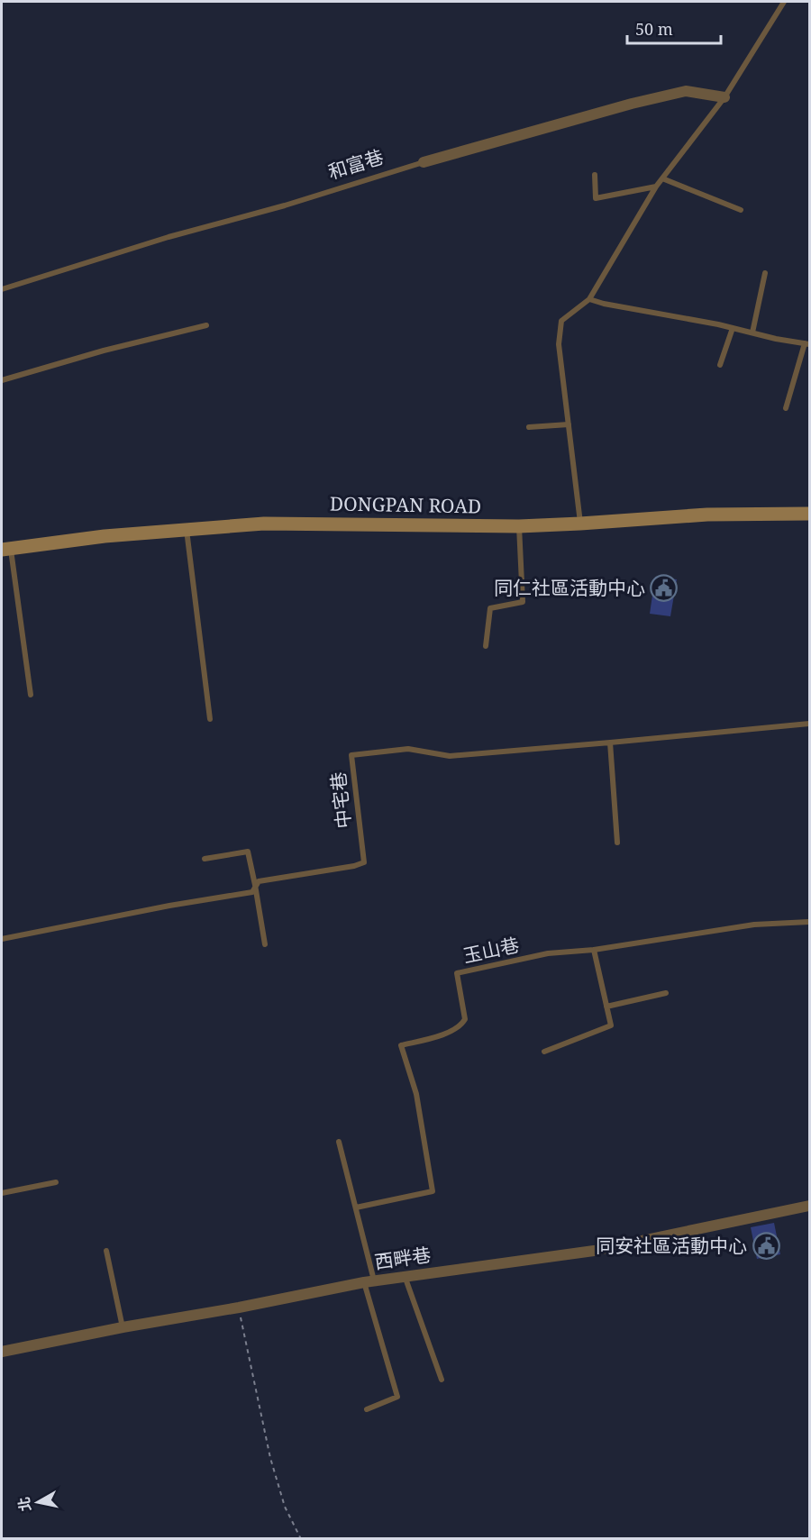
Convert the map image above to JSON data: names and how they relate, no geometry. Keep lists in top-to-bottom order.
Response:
{
  "streets": {
    "street": ["和富巷", "DONGPAN ROAD", "西畔巷"],
    "lane": ["中宅巷", "玉山巷"]
  },
  "places": {
    "public building": ["同仁社區活動中心", "同安社區活動中心"]
  },
  "scale_bar": "50 m",
  "north": "left"
}
